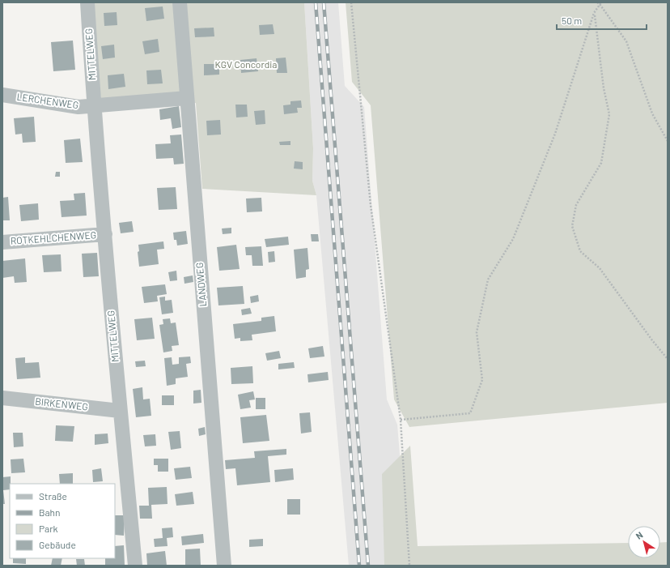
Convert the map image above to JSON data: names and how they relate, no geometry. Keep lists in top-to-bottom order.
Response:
{
  "streets": {
    "street": [
      "MITTELWEG",
      "LERCHENWEG",
      "ROTKEHLCHENWEG",
      "LANDWEG",
      "BIRKENWEG"
    ]
  },
  "crossings": [
    ["MITTELWEG", "LERCHENWEG"],
    ["MITTELWEG", "ROTKEHLCHENWEG"],
    ["MITTELWEG", "BIRKENWEG"]
  ],
  "parks": ["KGV Concordia"],
  "legend": [
    "Straße",
    "Bahn",
    "Park",
    "Gebäude"
  ],
  "scale_bar": "50 m",
  "north": "top left"
}
